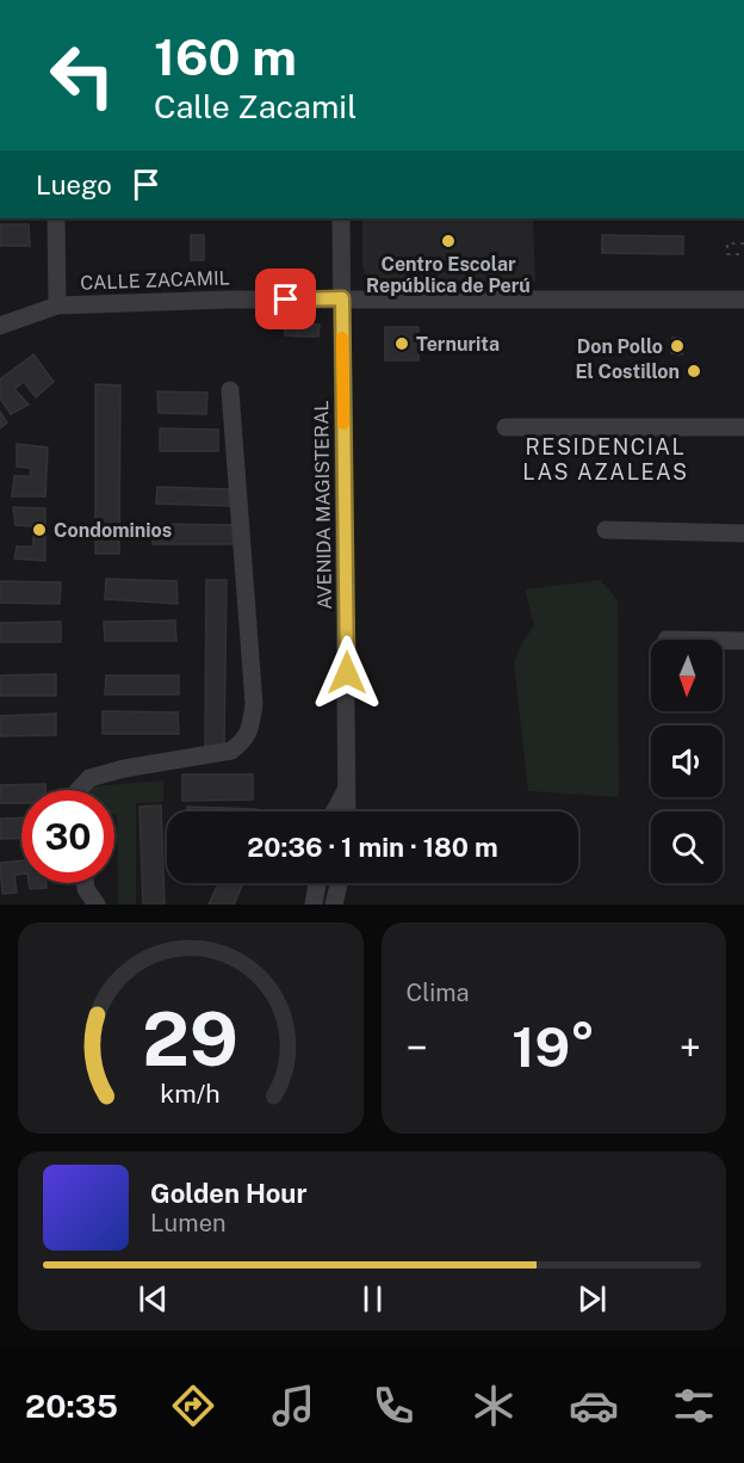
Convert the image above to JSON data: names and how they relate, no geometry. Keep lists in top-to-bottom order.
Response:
{
  "streets": {
    "street": ["CALLE ZACAMIL", "AVENIDA MAGISTERAL"]
  },
  "crossings": [
    ["CALLE ZACAMIL", "AVENIDA MAGISTERAL"]
  ],
  "districts": ["RESIDENCIAL LAS AZALEAS"],
  "places": [
    "Centro Escolar República de Perú",
    "Ternurita",
    "Don Pollo",
    "El Costillon",
    "Condominios"
  ],
  "north": "bottom",
  "page": {
    "turn": ["160 m", "Calle Zacamil"],
    "then": "Luego",
    "limit": "30",
    "trip": "20:36 · 1 min · 180 m",
    "tile": "Clima",
    "heat": ["−", "19°", "+"],
    "song": ["Golden Hour", "Lumen"],
    "tabs": "20:35",
    "gauge": ["29", "km/h"]
  }
}
